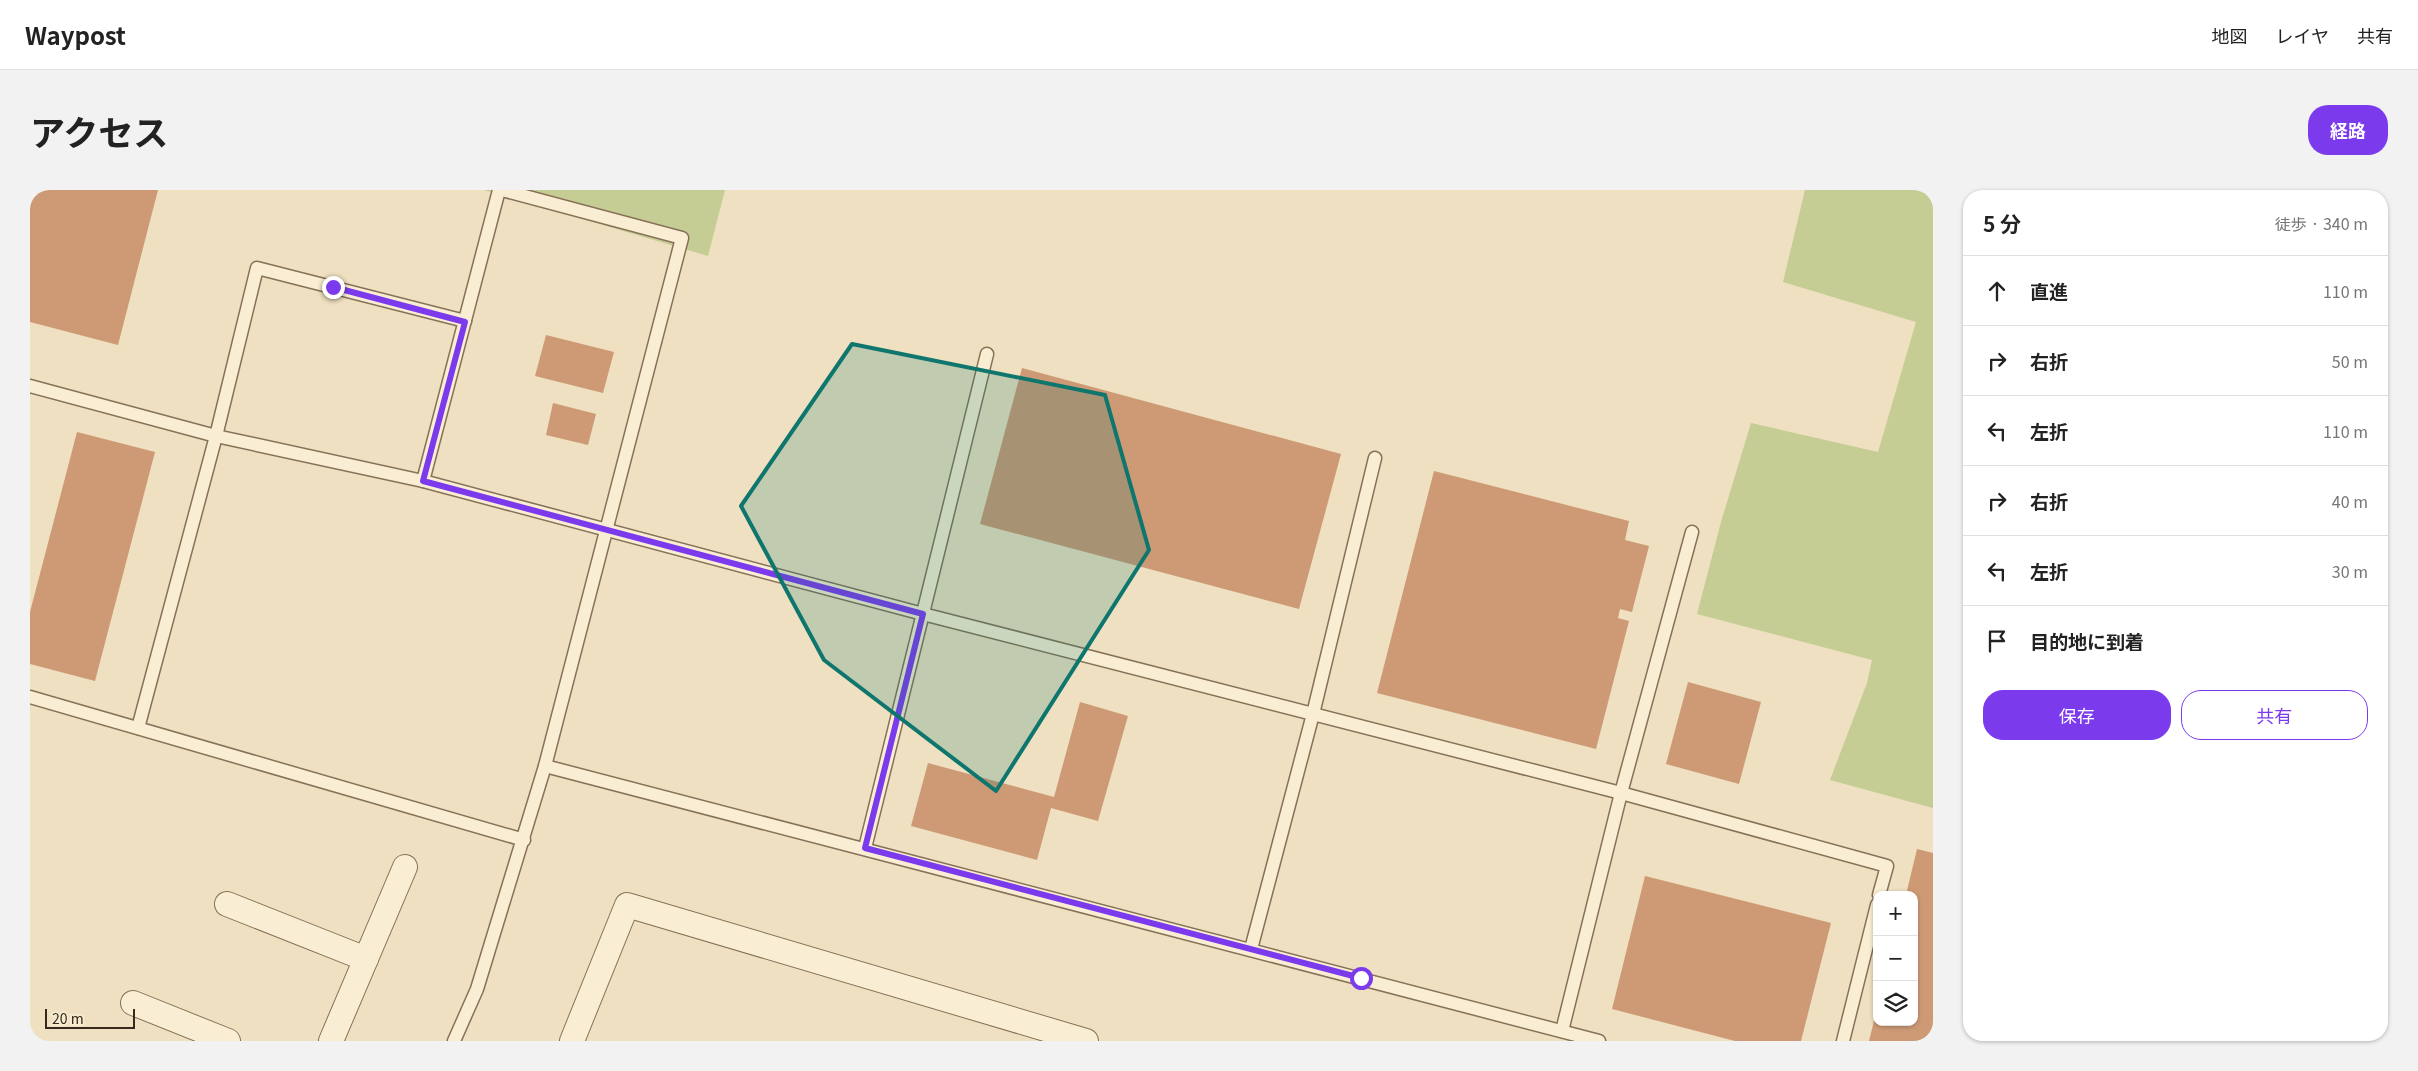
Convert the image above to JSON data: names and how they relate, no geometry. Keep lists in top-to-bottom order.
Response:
{
  "scale_bar": "20 m",
  "page": {
    "header": "Waypost",
    "nav": ["地図", "レイヤ", "共有"],
    "title": "アクセス",
    "buttons": [
      "経路",
      ["保存", "共有"]
    ],
    "heading": ["5 分", "徒歩 · 340 m"],
    "list": [
      ["直進", "110 m"],
      ["右折", "50 m"],
      ["左折", "110 m"],
      ["右折", "40 m"],
      ["左折", "30 m"],
      "目的地に到着"
    ],
    "map_buttons": ["+", "−"],
    "scale": "20 m"
  }
}
